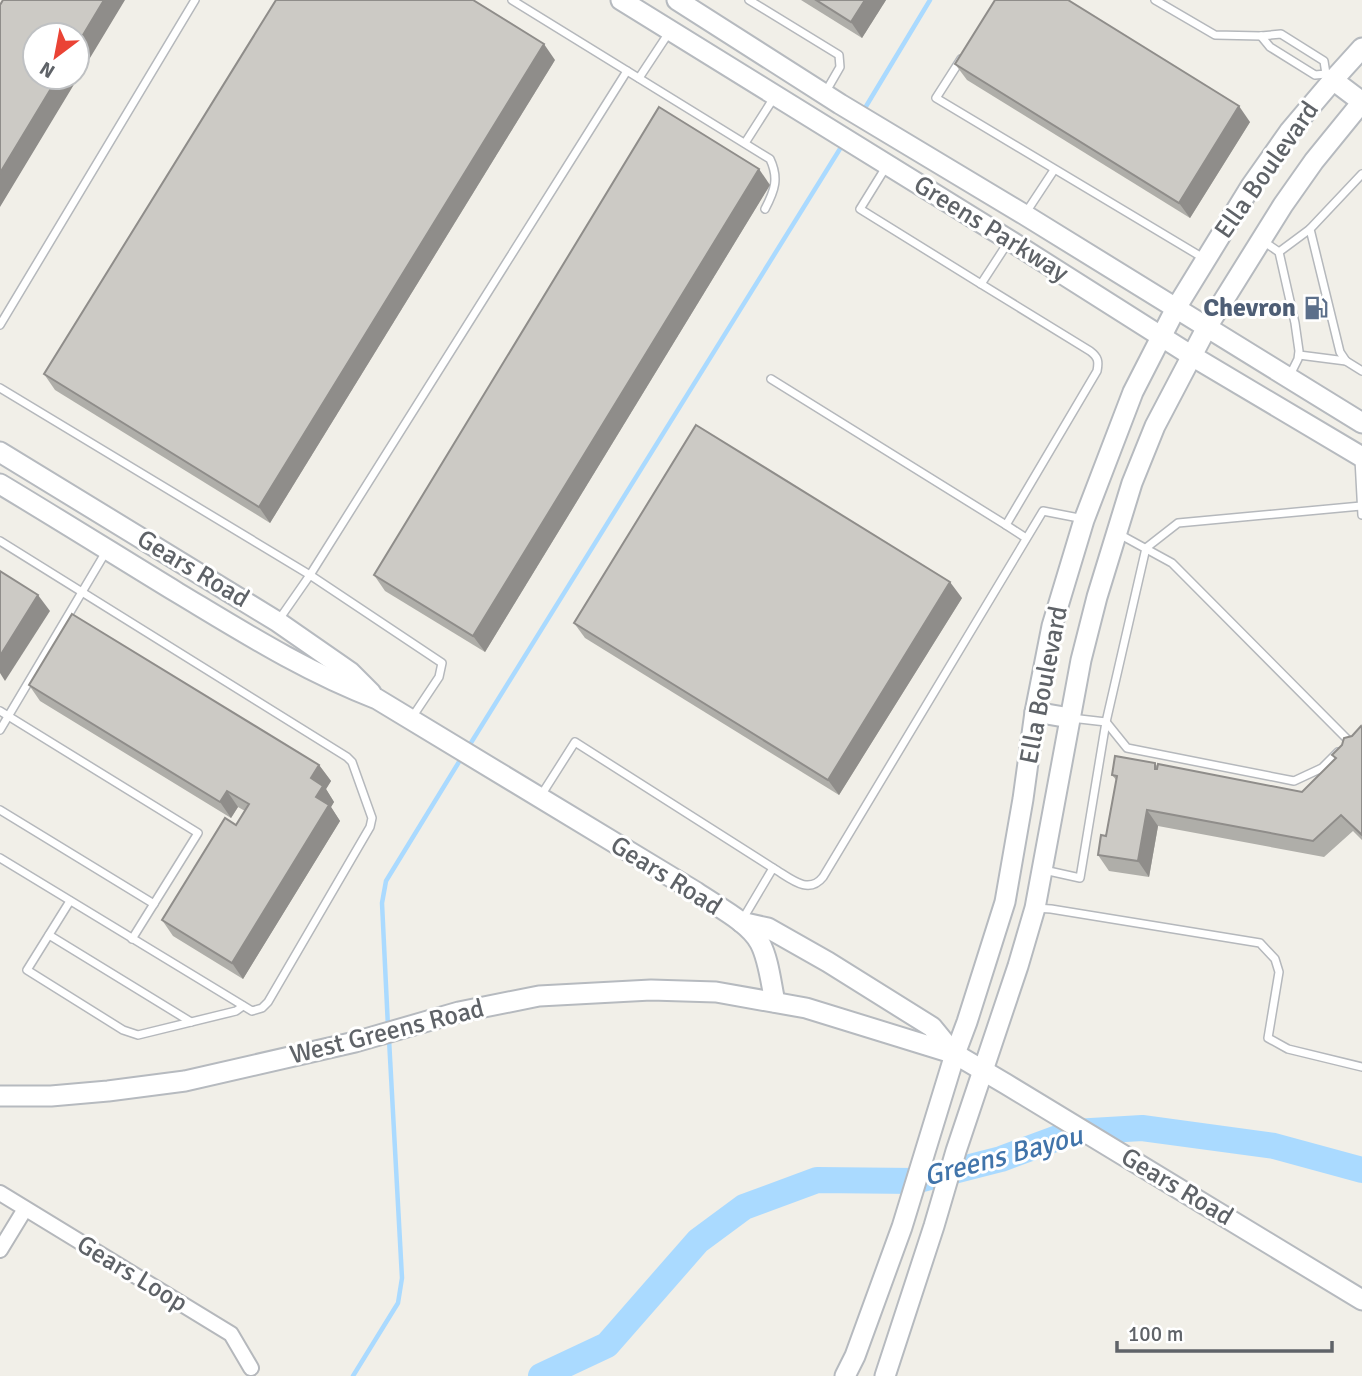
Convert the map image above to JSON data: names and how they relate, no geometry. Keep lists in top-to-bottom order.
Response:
{
  "streets": {
    "main road": [
      "Ella Boulevard",
      "Greens Parkway",
      "Gears Road",
      "West Greens Road"
    ],
    "street": ["Gears Loop"]
  },
  "crossings": [
    ["Ella Boulevard", "Greens Parkway"],
    ["Ella Boulevard", "Gears Road"],
    ["Gears Road", "West Greens Road"]
  ],
  "water": ["Greens Bayou"],
  "places": {
    "fuel station": ["Chevron"]
  },
  "scale_bar": "100 m",
  "north": "bottom left"
}
